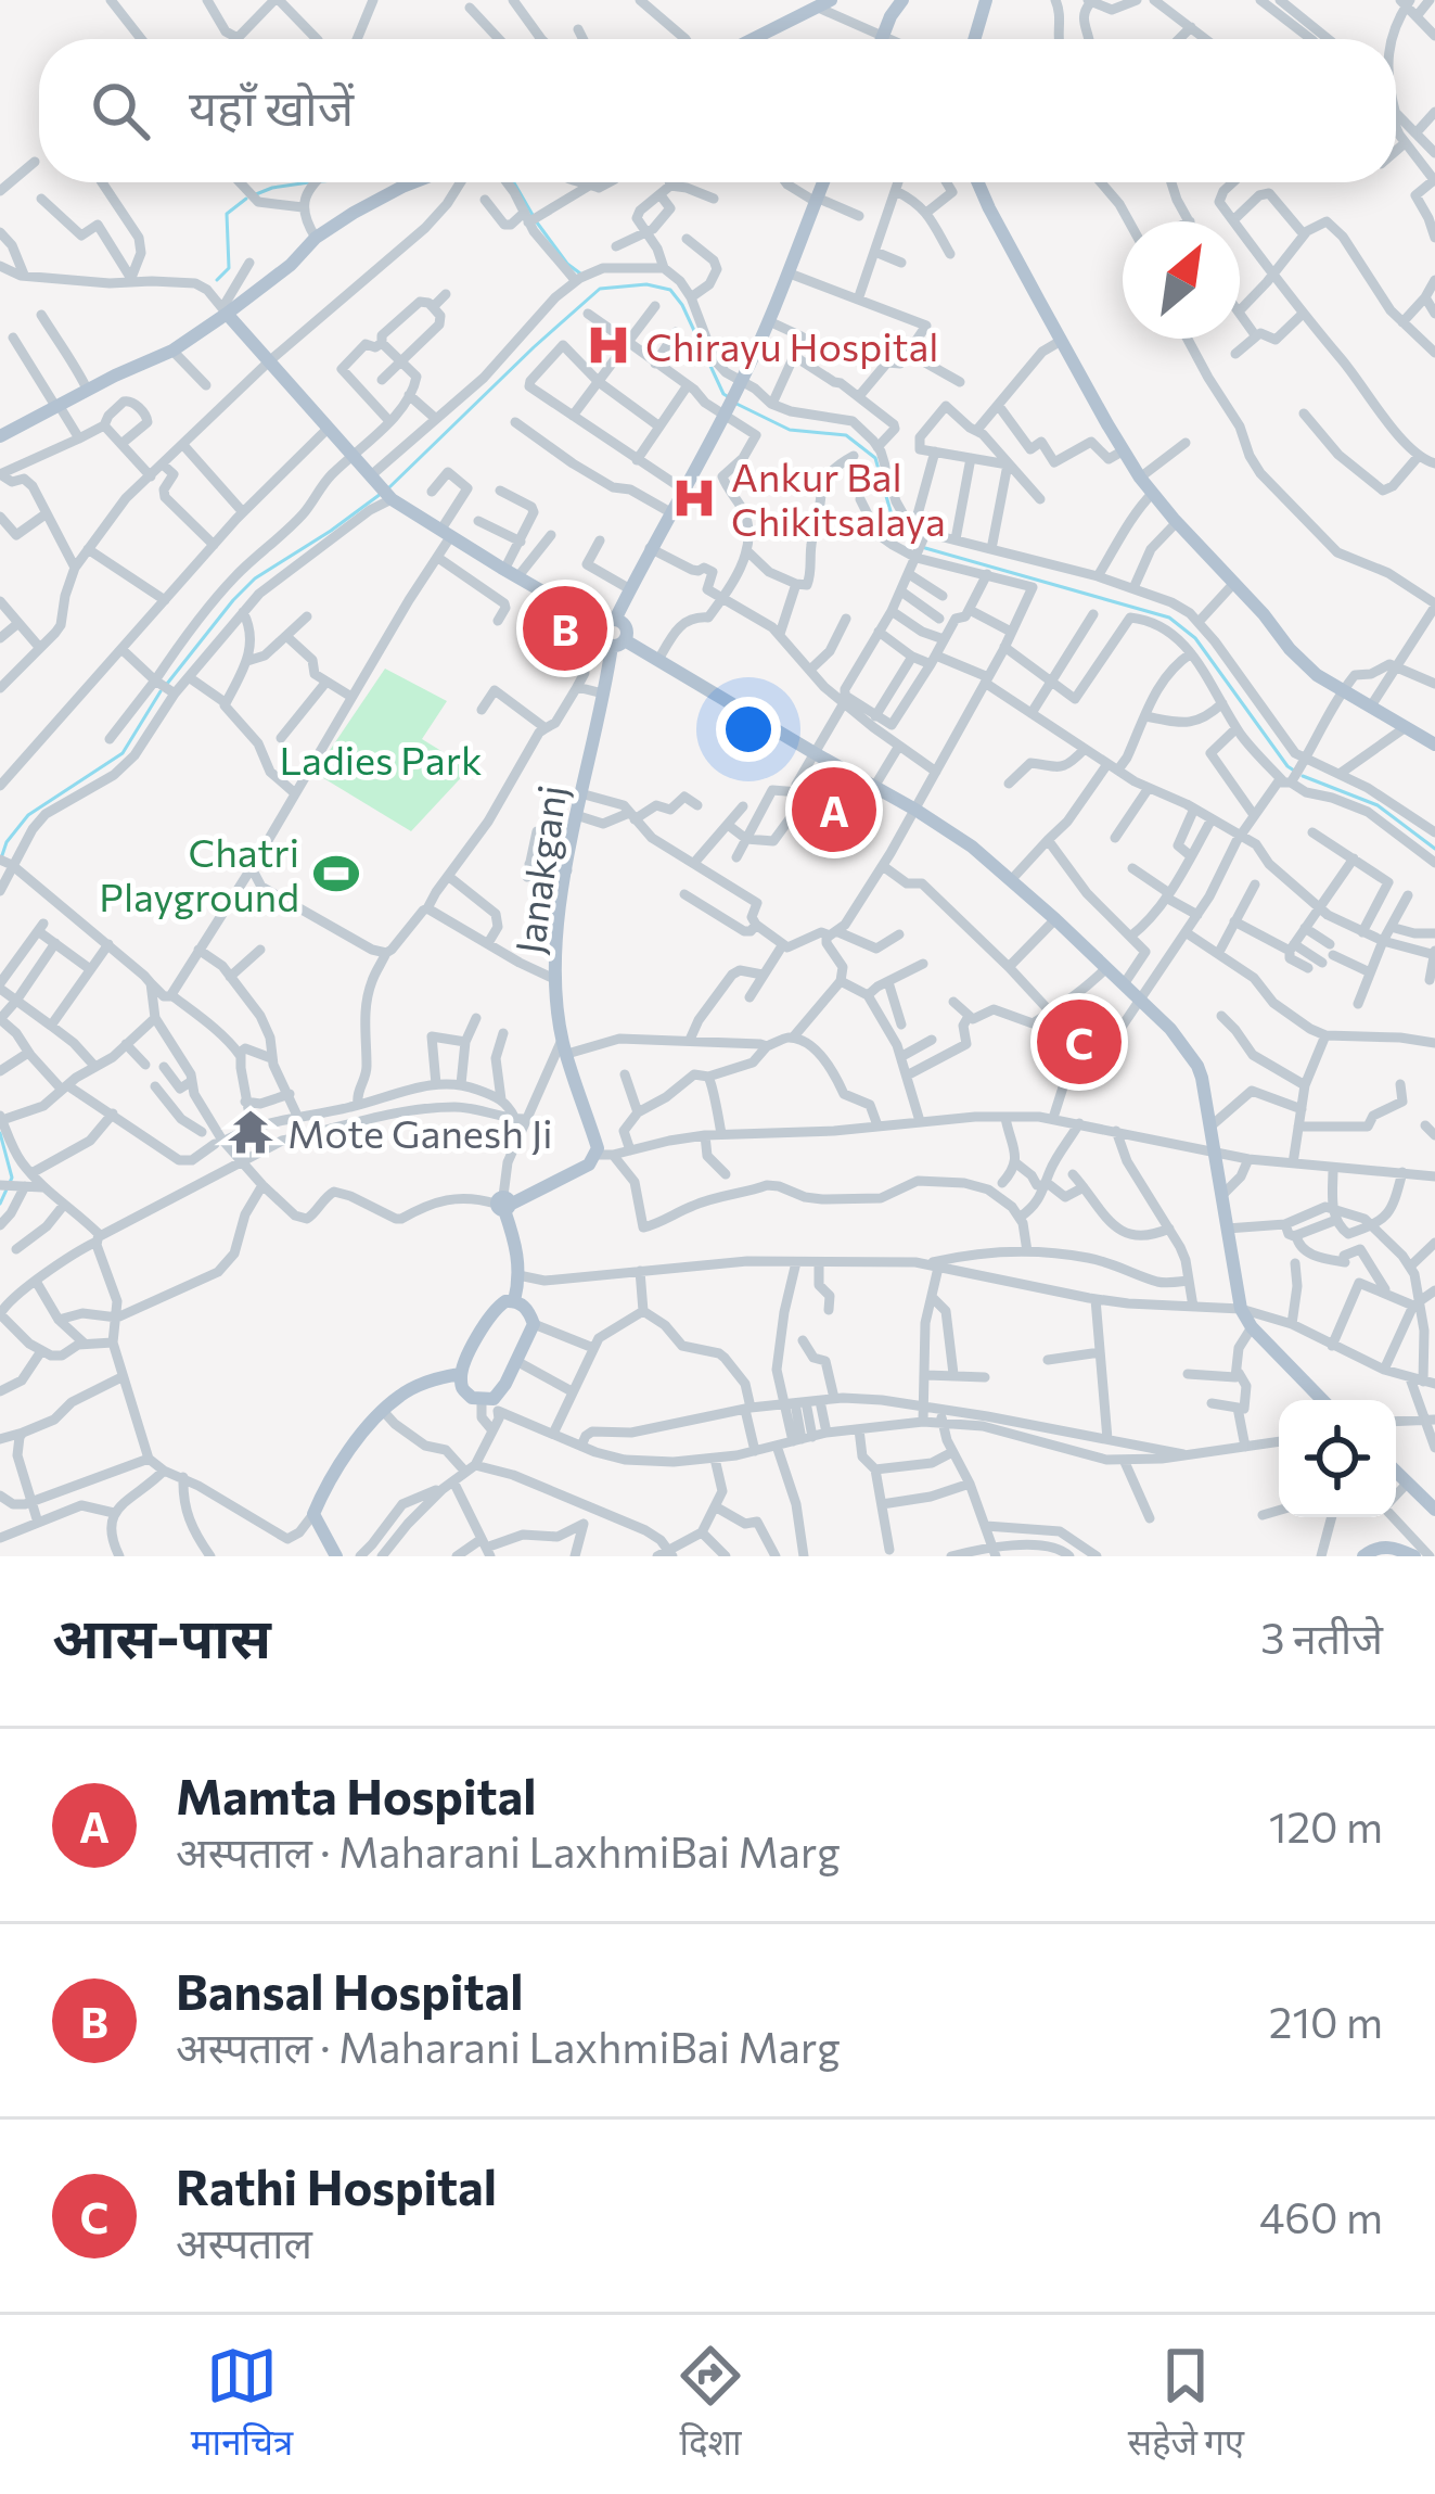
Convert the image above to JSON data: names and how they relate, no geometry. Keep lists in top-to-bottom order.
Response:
{
  "streets": {
    "main road": ["Janakganj"]
  },
  "parks": ["Ladies Park"],
  "places": {
    "hospital": ["Chirayu Hospital", "Ankur Bal Chikitsalaya"],
    "sports": ["Chatri Playground"],
    "temple": ["Mote Ganesh Ji"]
  },
  "north": "top right",
  "page": {
    "search": "यहाँ खोजें",
    "pins": ["B", "A", "C"],
    "heading": ["आस-पास", "3 नतीजे"],
    "list": [
      {
        "mark": "A",
        "name": "Mamta Hospital",
        "note": "अस्पताल · Maharani LaxhmiBai Marg",
        "value": "120 m"
      },
      {
        "mark": "B",
        "name": "Bansal Hospital",
        "note": "अस्पताल · Maharani LaxhmiBai Marg",
        "value": "210 m"
      },
      {
        "mark": "C",
        "name": "Rathi Hospital",
        "note": "अस्पताल",
        "value": "460 m"
      }
    ],
    "nav": ["मानचित्र", "दिशा", "सहेजे गए"]
  }
}
